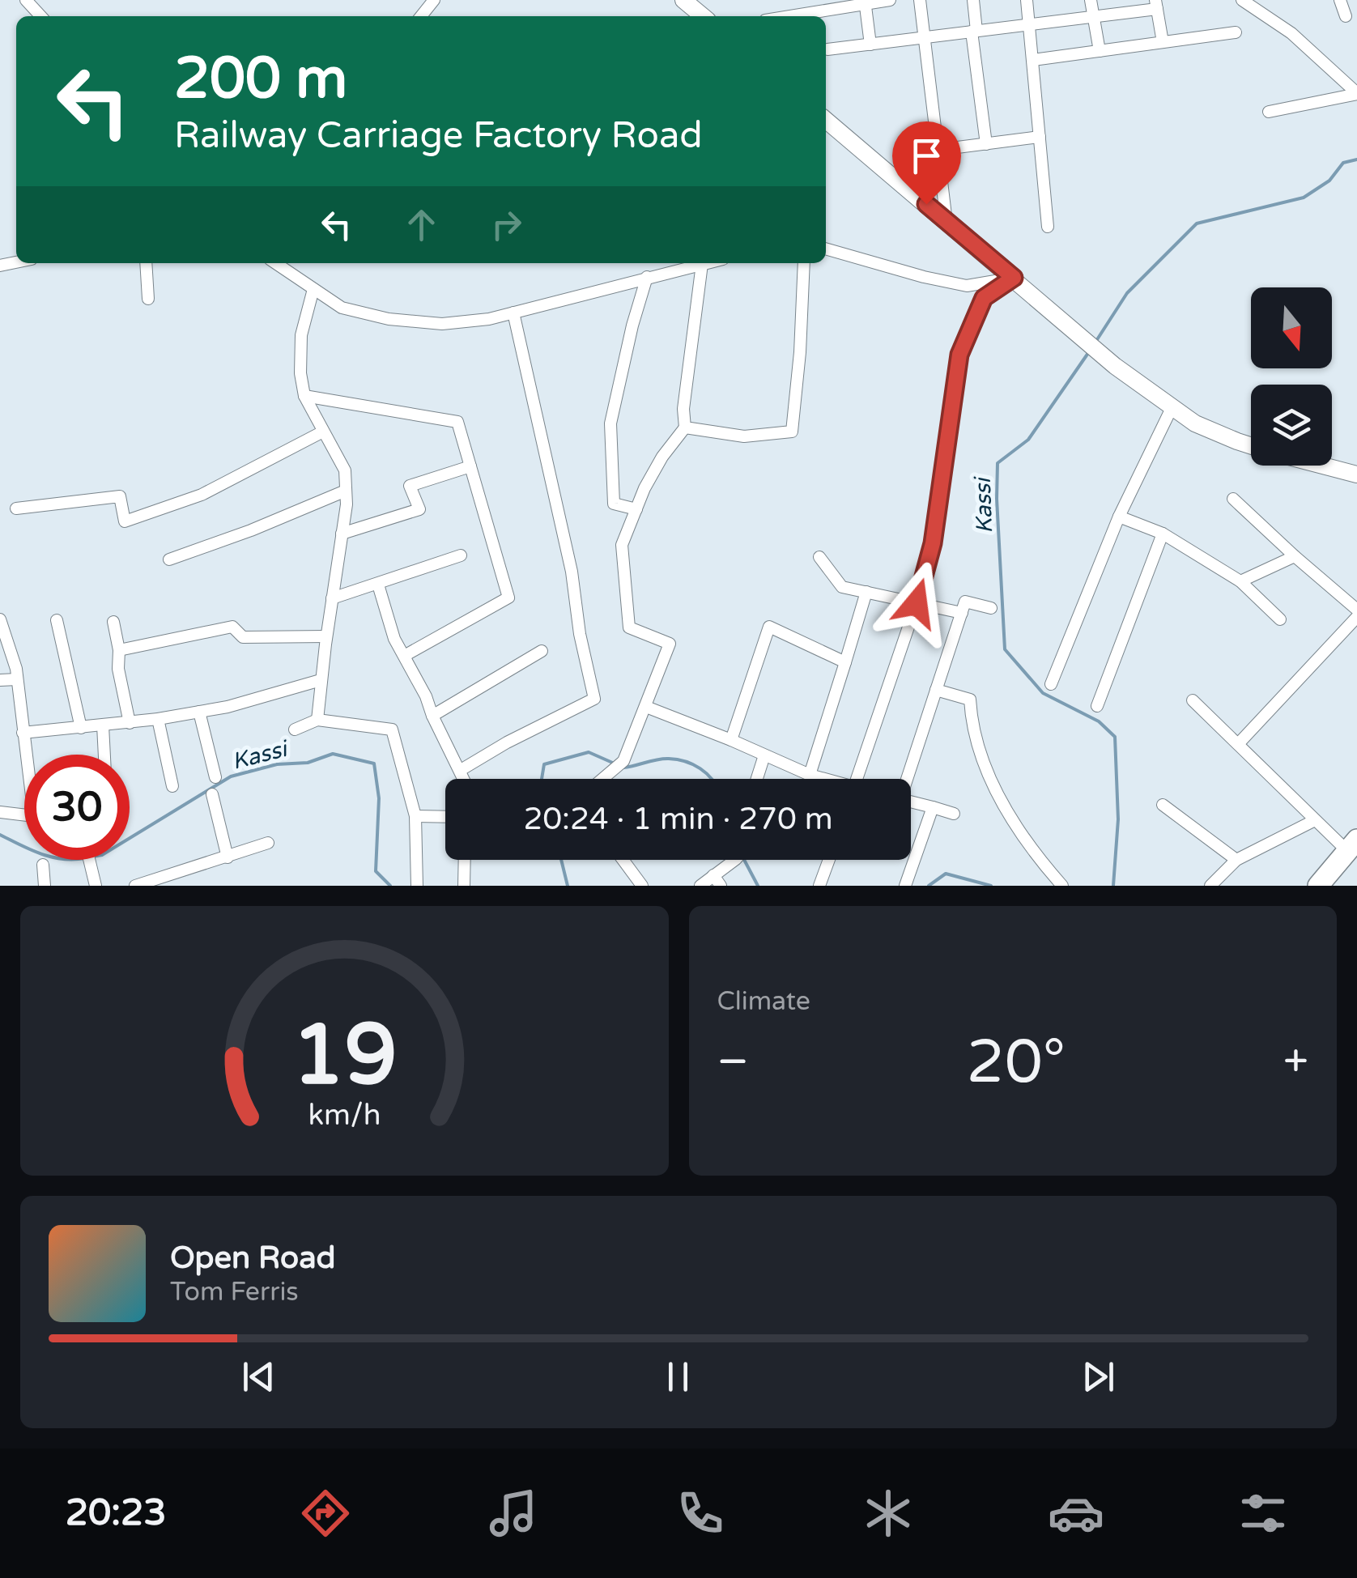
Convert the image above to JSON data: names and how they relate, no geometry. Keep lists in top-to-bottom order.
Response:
{
  "water": ["Kassi"],
  "north": "bottom",
  "page": {
    "turn": ["200 m", "Railway Carriage Factory Road"],
    "limit": "30",
    "trip": "20:24 · 1 min · 270 m",
    "tile": "Climate",
    "heat": ["−", "20°", "+"],
    "song": ["Open Road", "Tom Ferris"],
    "tabs": "20:23",
    "gauge": ["19", "km/h"]
  }
}
